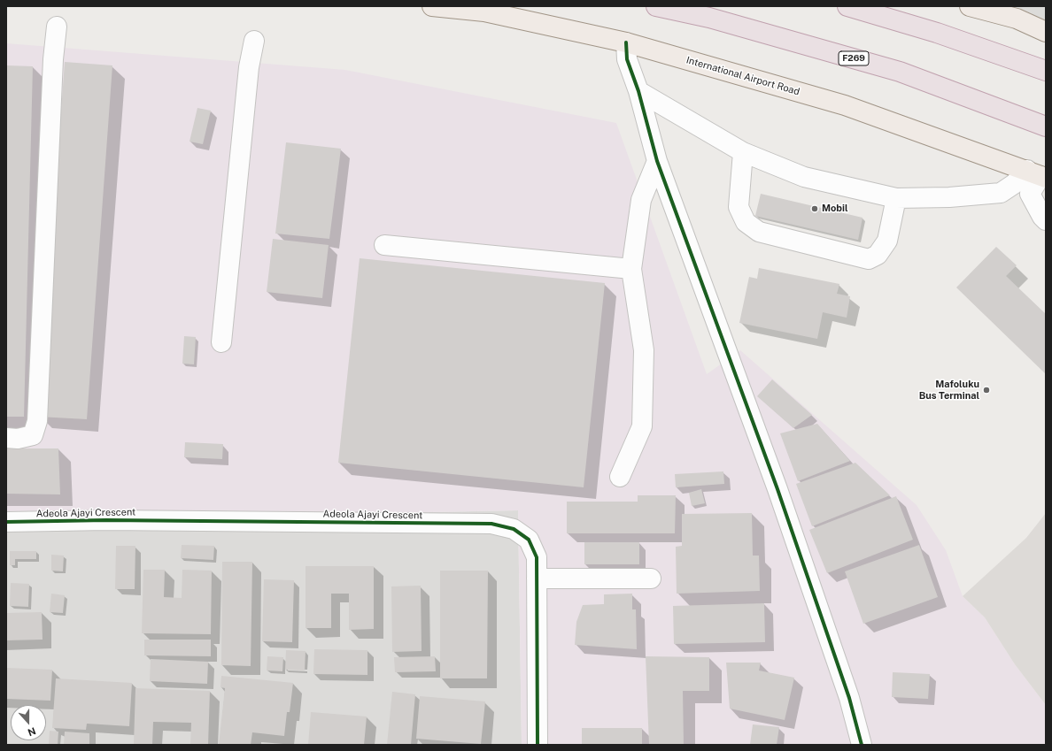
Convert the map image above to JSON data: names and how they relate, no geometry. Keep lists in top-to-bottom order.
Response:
{
  "streets": {
    "highway": ["F269"],
    "main road": ["International Airport Road"],
    "street": ["Adeola Ajayi Crescent"]
  },
  "places": ["Mobil", "Mafoluku Bus Terminal"],
  "north": "bottom"
}
